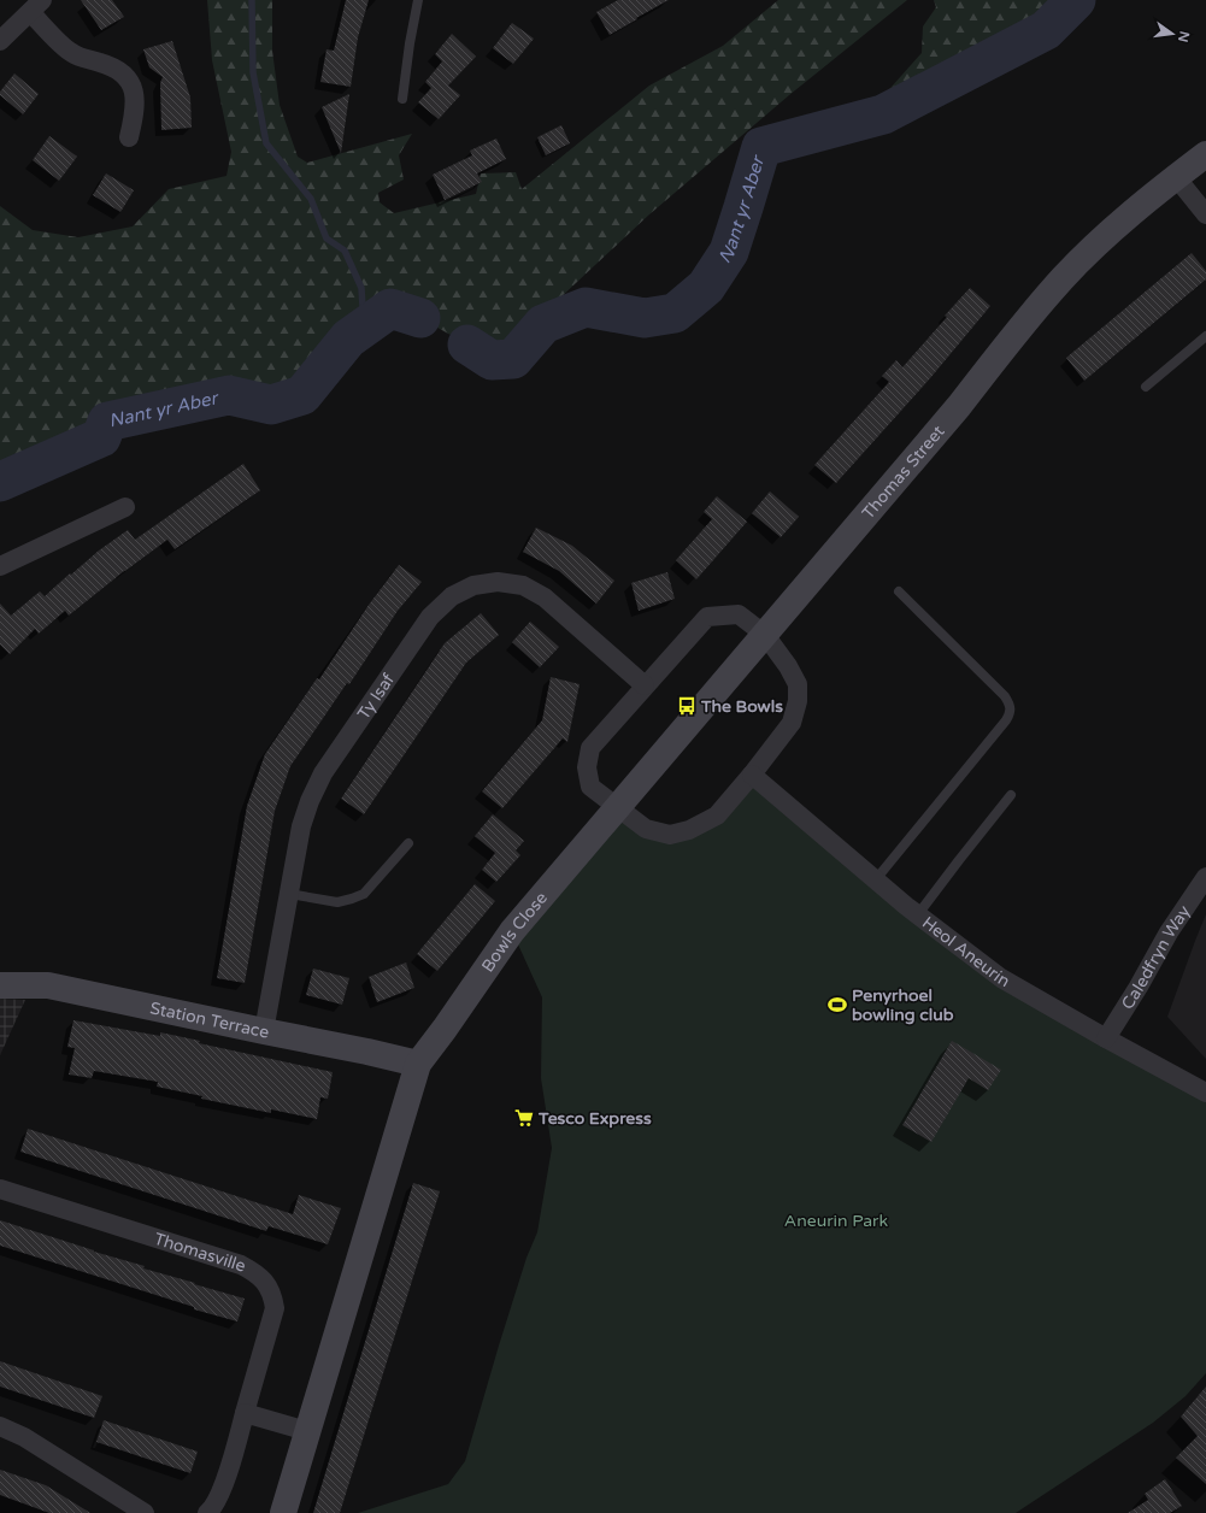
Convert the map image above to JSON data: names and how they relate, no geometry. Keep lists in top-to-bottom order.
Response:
{
  "streets": {
    "main road": ["Thomas Street", "Bowls Close", "Station Terrace"],
    "street": [
      "Ty Isaf",
      "Heol Aneurin",
      "Caledfryn Way",
      "Thomasville"
    ]
  },
  "crossings": [
    ["Thomas Street", "Bowls Close"],
    ["Ty Isaf", "Station Terrace"],
    ["Bowls Close", "Station Terrace"],
    ["Heol Aneurin", "Caledfryn Way"]
  ],
  "water": ["Nant yr Aber"],
  "parks": ["Aneurin Park"],
  "places": {
    "bus stop": ["The Bowls"],
    "sports": ["Penyrhoel bowling club"],
    "supermarket": ["Tesco Express"]
  },
  "north": "right"
}
